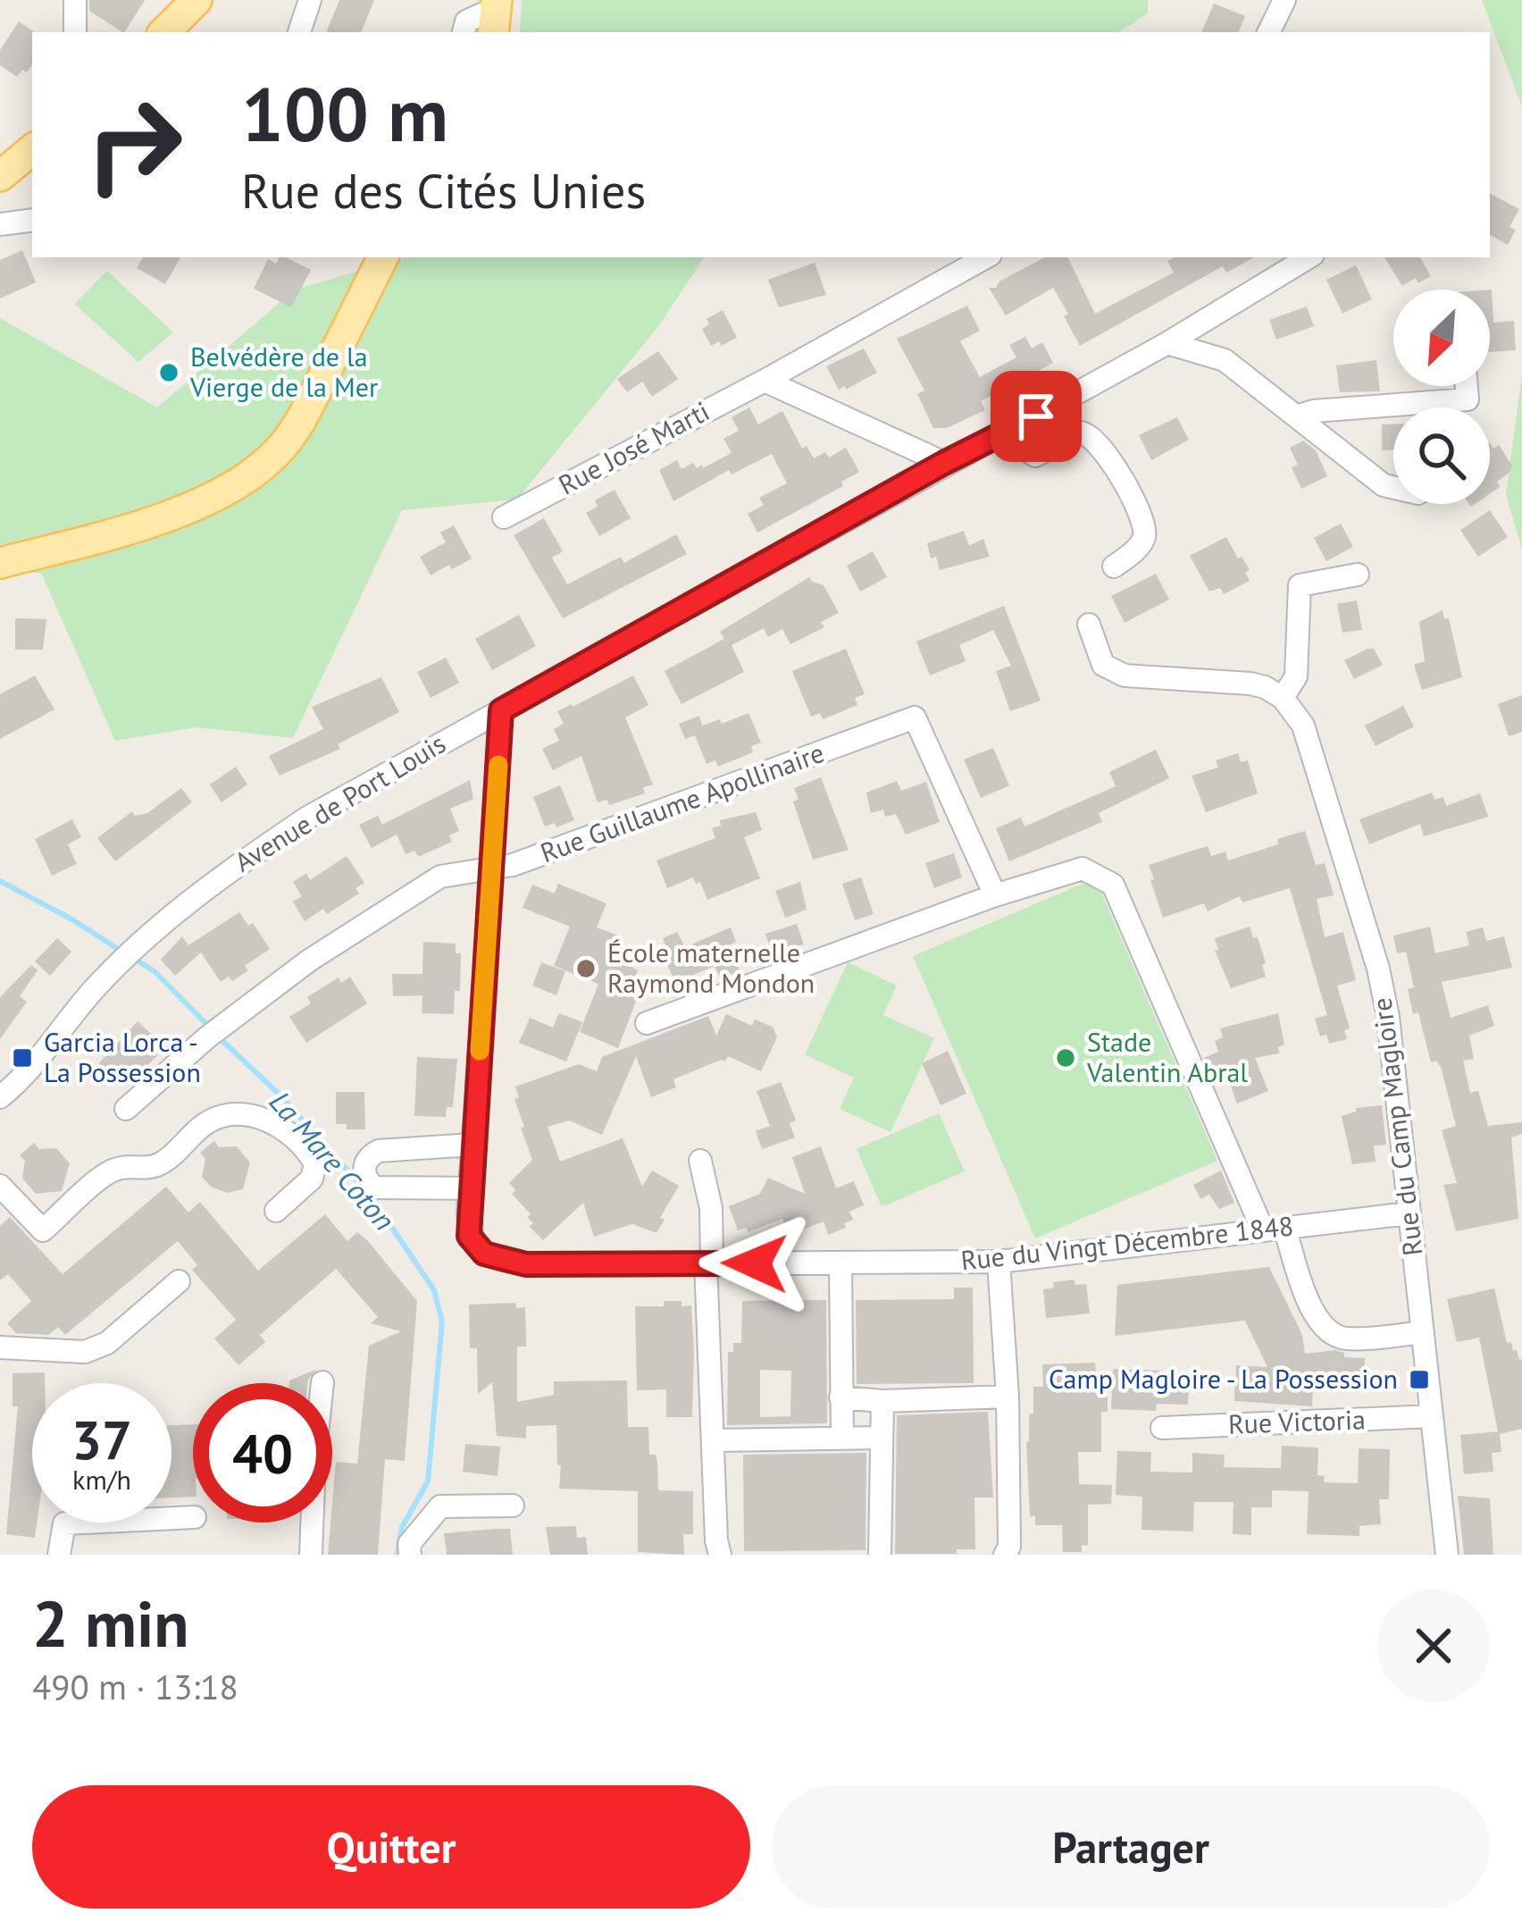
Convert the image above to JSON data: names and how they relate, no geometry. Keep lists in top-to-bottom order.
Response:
{
  "streets": {
    "street": [
      "Rue José Marti",
      "Avenue de Port Louis",
      "Rue Guillaume Apollinaire",
      "Rue du Camp Magloire",
      "Rue du Vingt Décembre 1848",
      "Rue Victoria"
    ]
  },
  "crossings": [
    ["Rue du Camp Magloire", "Rue du Vingt Décembre 1848"],
    ["Rue du Camp Magloire", "Rue Victoria"]
  ],
  "water": ["La Mare Coton"],
  "places": {
    "other": ["Belvédère de la Vierge de la Mer", "École maternelle Raymond Mondon", "Stade Valentin Abral"],
    "transit": ["Garcia Lorca - La Possession", "Camp Magloire - La Possession"]
  },
  "north": "bottom left",
  "page": {
    "turn": ["100 m", "Rue des Cités Unies"],
    "speed": "37 km/h",
    "limit": "40",
    "heading": ["2 min", "490 m · 13:18"],
    "buttons": ["Quitter", "Partager"]
  }
}
